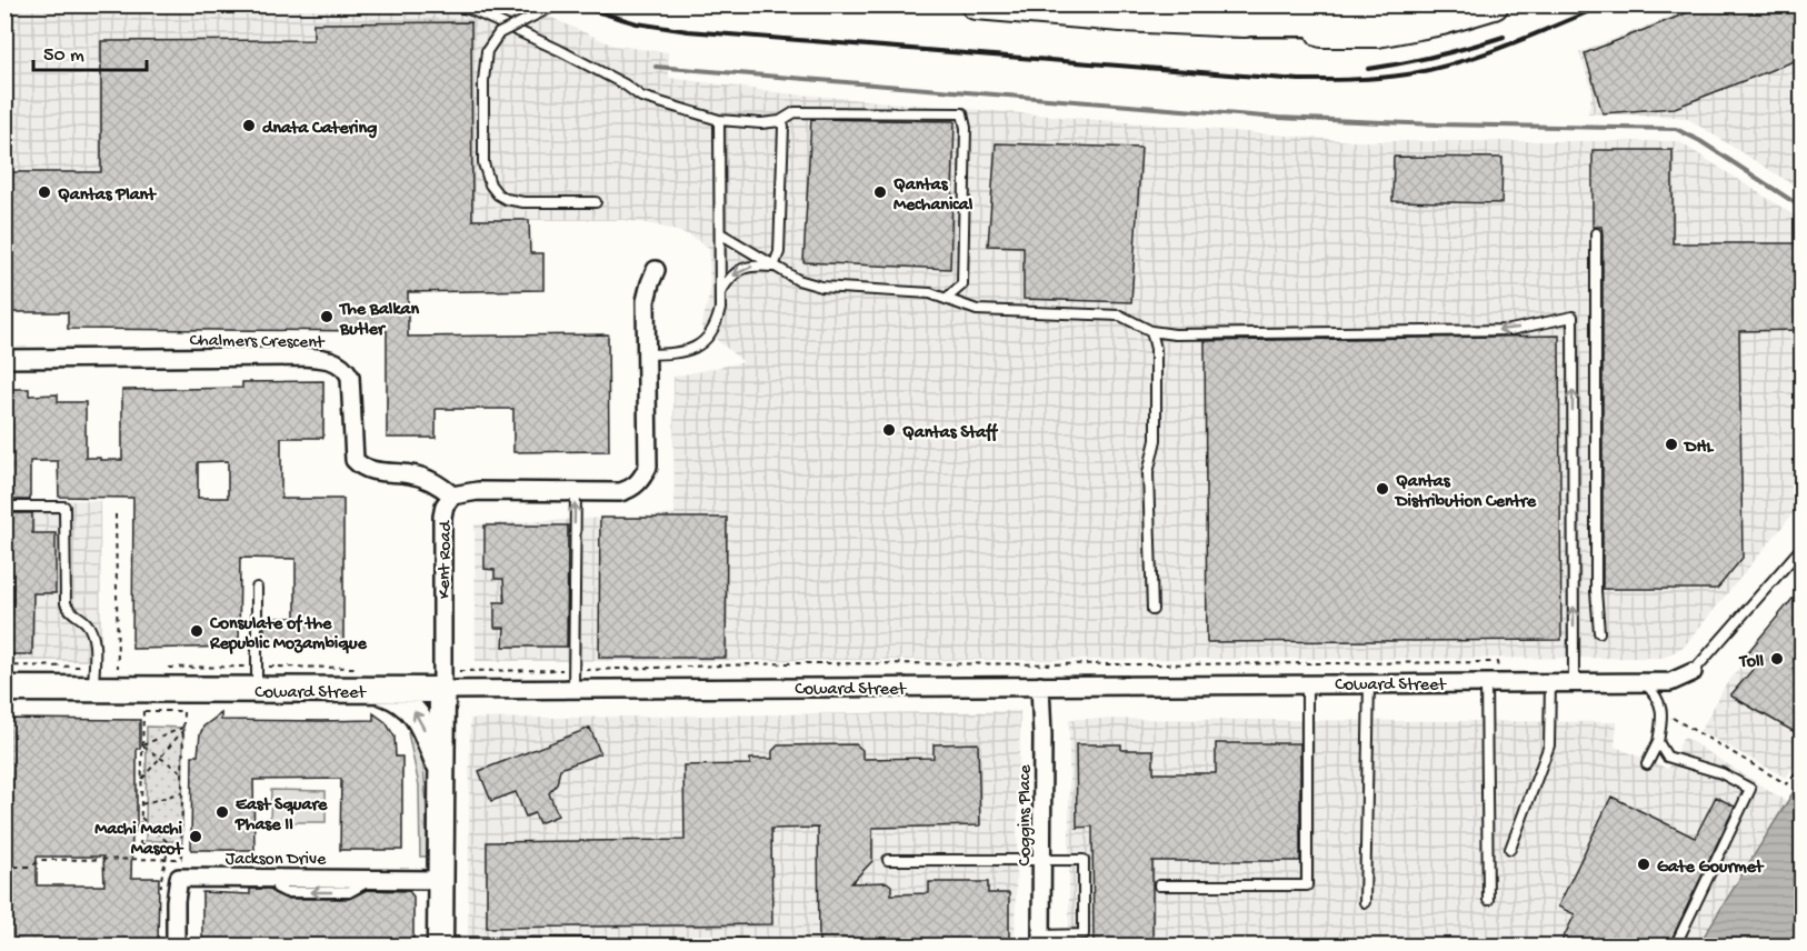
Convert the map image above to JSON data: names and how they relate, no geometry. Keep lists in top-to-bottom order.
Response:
{
  "streets": {
    "main road": ["Kent Road", "Coward Street"],
    "street": ["Chalmers Crescent", "Coggins Place", "Jackson Drive"]
  },
  "crossings": [
    ["Chalmers Crescent", "Kent Road"],
    ["Kent Road", "Coward Street"],
    ["Kent Road", "Jackson Drive"],
    ["Coward Street", "Coggins Place"]
  ],
  "places": [
    "dnata Catering",
    "Qantas Plant",
    "Qantas Mechanical",
    "The Balkan Butler",
    "Qantas Staff",
    "DHL",
    "Qantas Distribution Centre",
    "Consulate of the Republic Mozambique",
    "Toll",
    "East Square Phase II",
    "Machi Machi Mascot",
    "Gate Gourmet"
  ],
  "scale_bar": "50 m"
}
